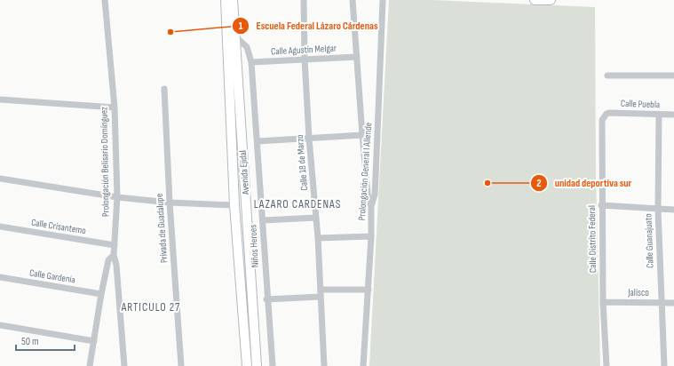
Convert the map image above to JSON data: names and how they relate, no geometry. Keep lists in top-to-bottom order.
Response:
{
  "streets": {
    "main road": ["Avenida Ejidal"],
    "street": [
      "Calle Agustín Melgar",
      "Calle Puebla",
      "Prolongación Belisario Domínguez",
      "Calle 18 de Marzo",
      "Prolongación General I Allende",
      "Calle Crisantemo",
      "Privada de Guadalupe",
      "Calle Distrito Federal",
      "Calle Guanajuato",
      "Niños Heroes",
      "Calle Gardenia",
      "Jalisco"
    ]
  },
  "crossings": [
    ["Calle Agustín Melgar", "Calle 18 de Marzo"],
    ["Calle Agustín Melgar", "Niños Heroes"],
    ["Calle Puebla", "Calle Distrito Federal"],
    ["Calle Puebla", "Calle Guanajuato"],
    ["Prolongación Belisario Domínguez", "Calle Crisantemo"],
    ["Avenida Ejidal", "Niños Heroes"],
    ["Calle Distrito Federal", "Jalisco"],
    ["Calle Guanajuato", "Jalisco"]
  ],
  "districts": ["LAZARO CARDENAS", "ARTICULO 27"],
  "places": ["Escuela Federal Lázaro Cárdenas", "unidad deportiva sur"],
  "scale_bar": "50 m"
}
